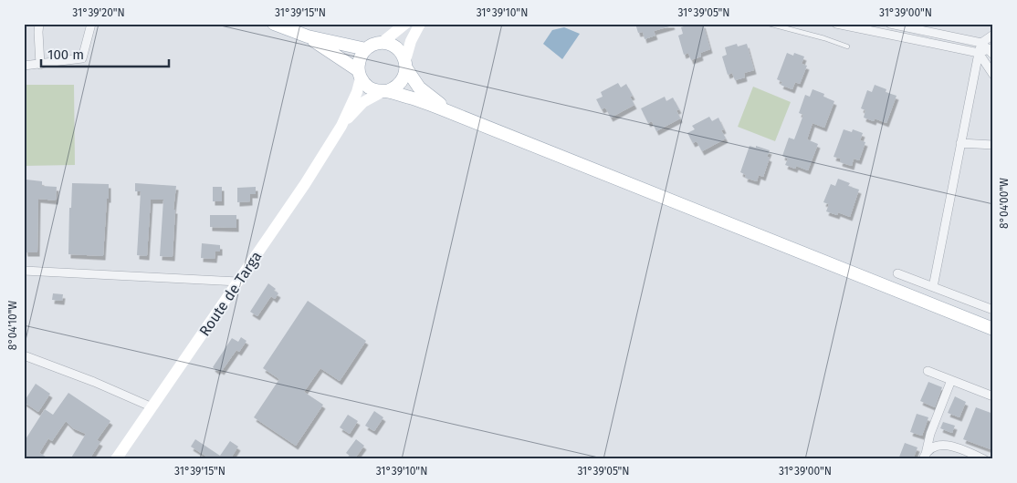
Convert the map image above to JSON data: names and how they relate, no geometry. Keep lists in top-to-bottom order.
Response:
{
  "streets": {
    "main road": ["Route de Targa"]
  },
  "scale_bar": "100 m",
  "coordinates": [
    "31°39'20\"N",
    "31°39'15\"N",
    "31°39'10\"N",
    "31°39'05\"N",
    "31°39'00\"N",
    "8°04'00\"W",
    "8°04'10\"W"
  ]
}
